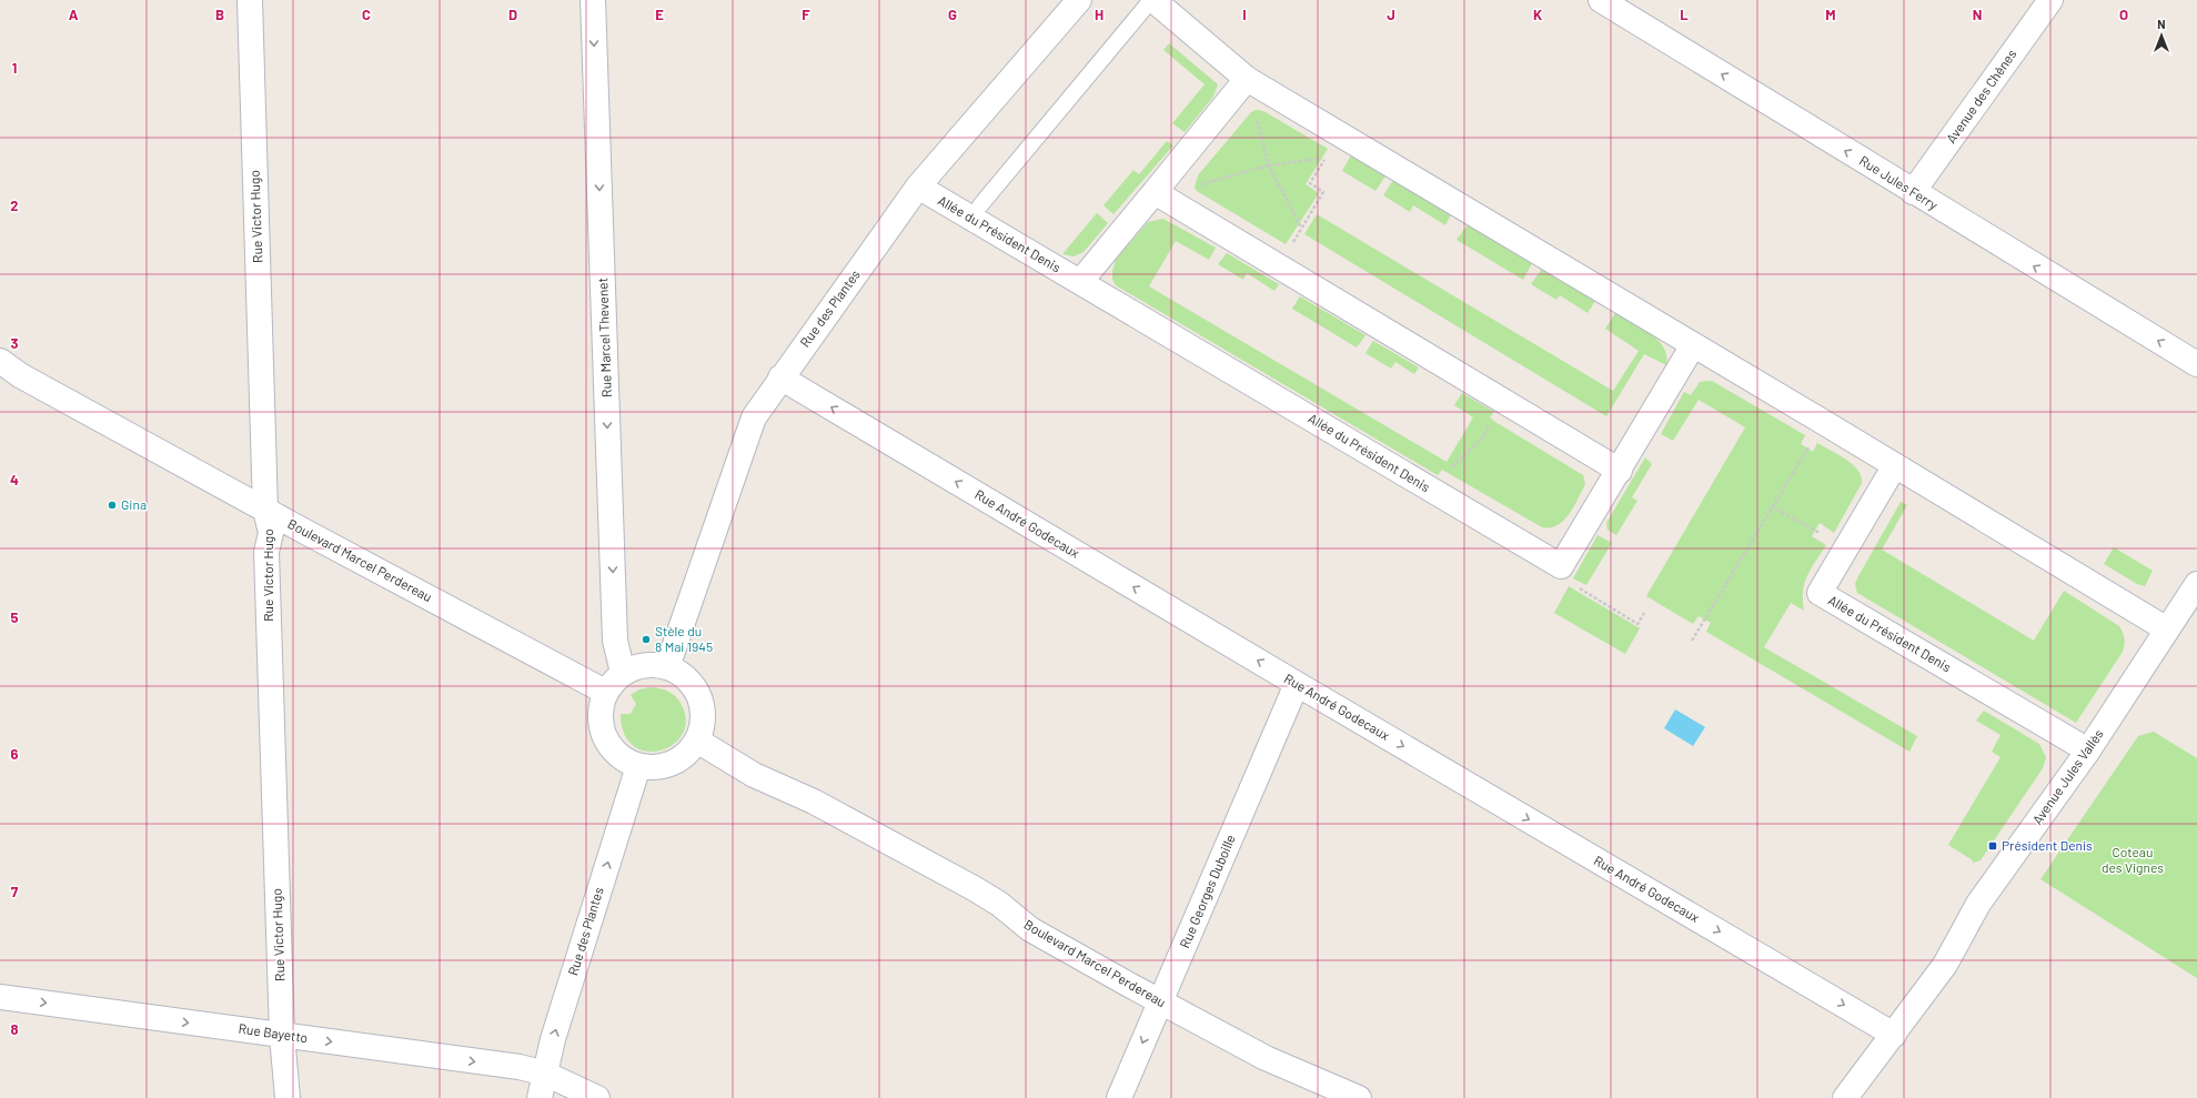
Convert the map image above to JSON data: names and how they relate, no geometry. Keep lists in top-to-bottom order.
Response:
{
  "streets": {
    "street": [
      "Avenue des Chênes",
      "Rue Jules Ferry",
      "Rue Victor Hugo",
      "Allée du Président Denis",
      "Rue des Plantes",
      "Rue Marcel Thevenet",
      "Rue André Godecaux",
      "Boulevard Marcel Perdereau",
      "Avenue Jules Vallès",
      "Rue Georges Duboille",
      "Rue Bayetto"
    ]
  },
  "crossings": [
    ["Avenue des Chênes", "Rue Jules Ferry"],
    ["Rue Victor Hugo", "Boulevard Marcel Perdereau"],
    ["Rue Victor Hugo", "Rue Bayetto"],
    ["Allée du Président Denis", "Rue des Plantes"],
    ["Allée du Président Denis", "Avenue Jules Vallès"],
    ["Rue des Plantes", "Rue Marcel Thevenet"],
    ["Rue des Plantes", "Rue André Godecaux"],
    ["Rue des Plantes", "Boulevard Marcel Perdereau"],
    ["Rue des Plantes", "Rue Bayetto"],
    ["Rue Marcel Thevenet", "Boulevard Marcel Perdereau"],
    ["Rue André Godecaux", "Avenue Jules Vallès"],
    ["Rue André Godecaux", "Rue Georges Duboille"],
    ["Boulevard Marcel Perdereau", "Rue Georges Duboille"]
  ],
  "one_way": ["Rue Jules Ferry", "Rue Marcel Thevenet", "Rue Bayetto"],
  "parks": ["Coteau des Vignes"],
  "places": {
    "other": ["Gina", "Stèle du 8 Mai 1945"],
    "transit": ["Président Denis"]
  },
  "north": "top",
  "grid": {
    "columns": [
      "A",
      "B",
      "C",
      "D",
      "E",
      "F",
      "G",
      "H",
      "I",
      "J",
      "K",
      "L",
      "M",
      "N",
      "O"
    ],
    "rows": [
      "1",
      "2",
      "3",
      "4",
      "5",
      "6",
      "7",
      "8"
    ]
  }
}
